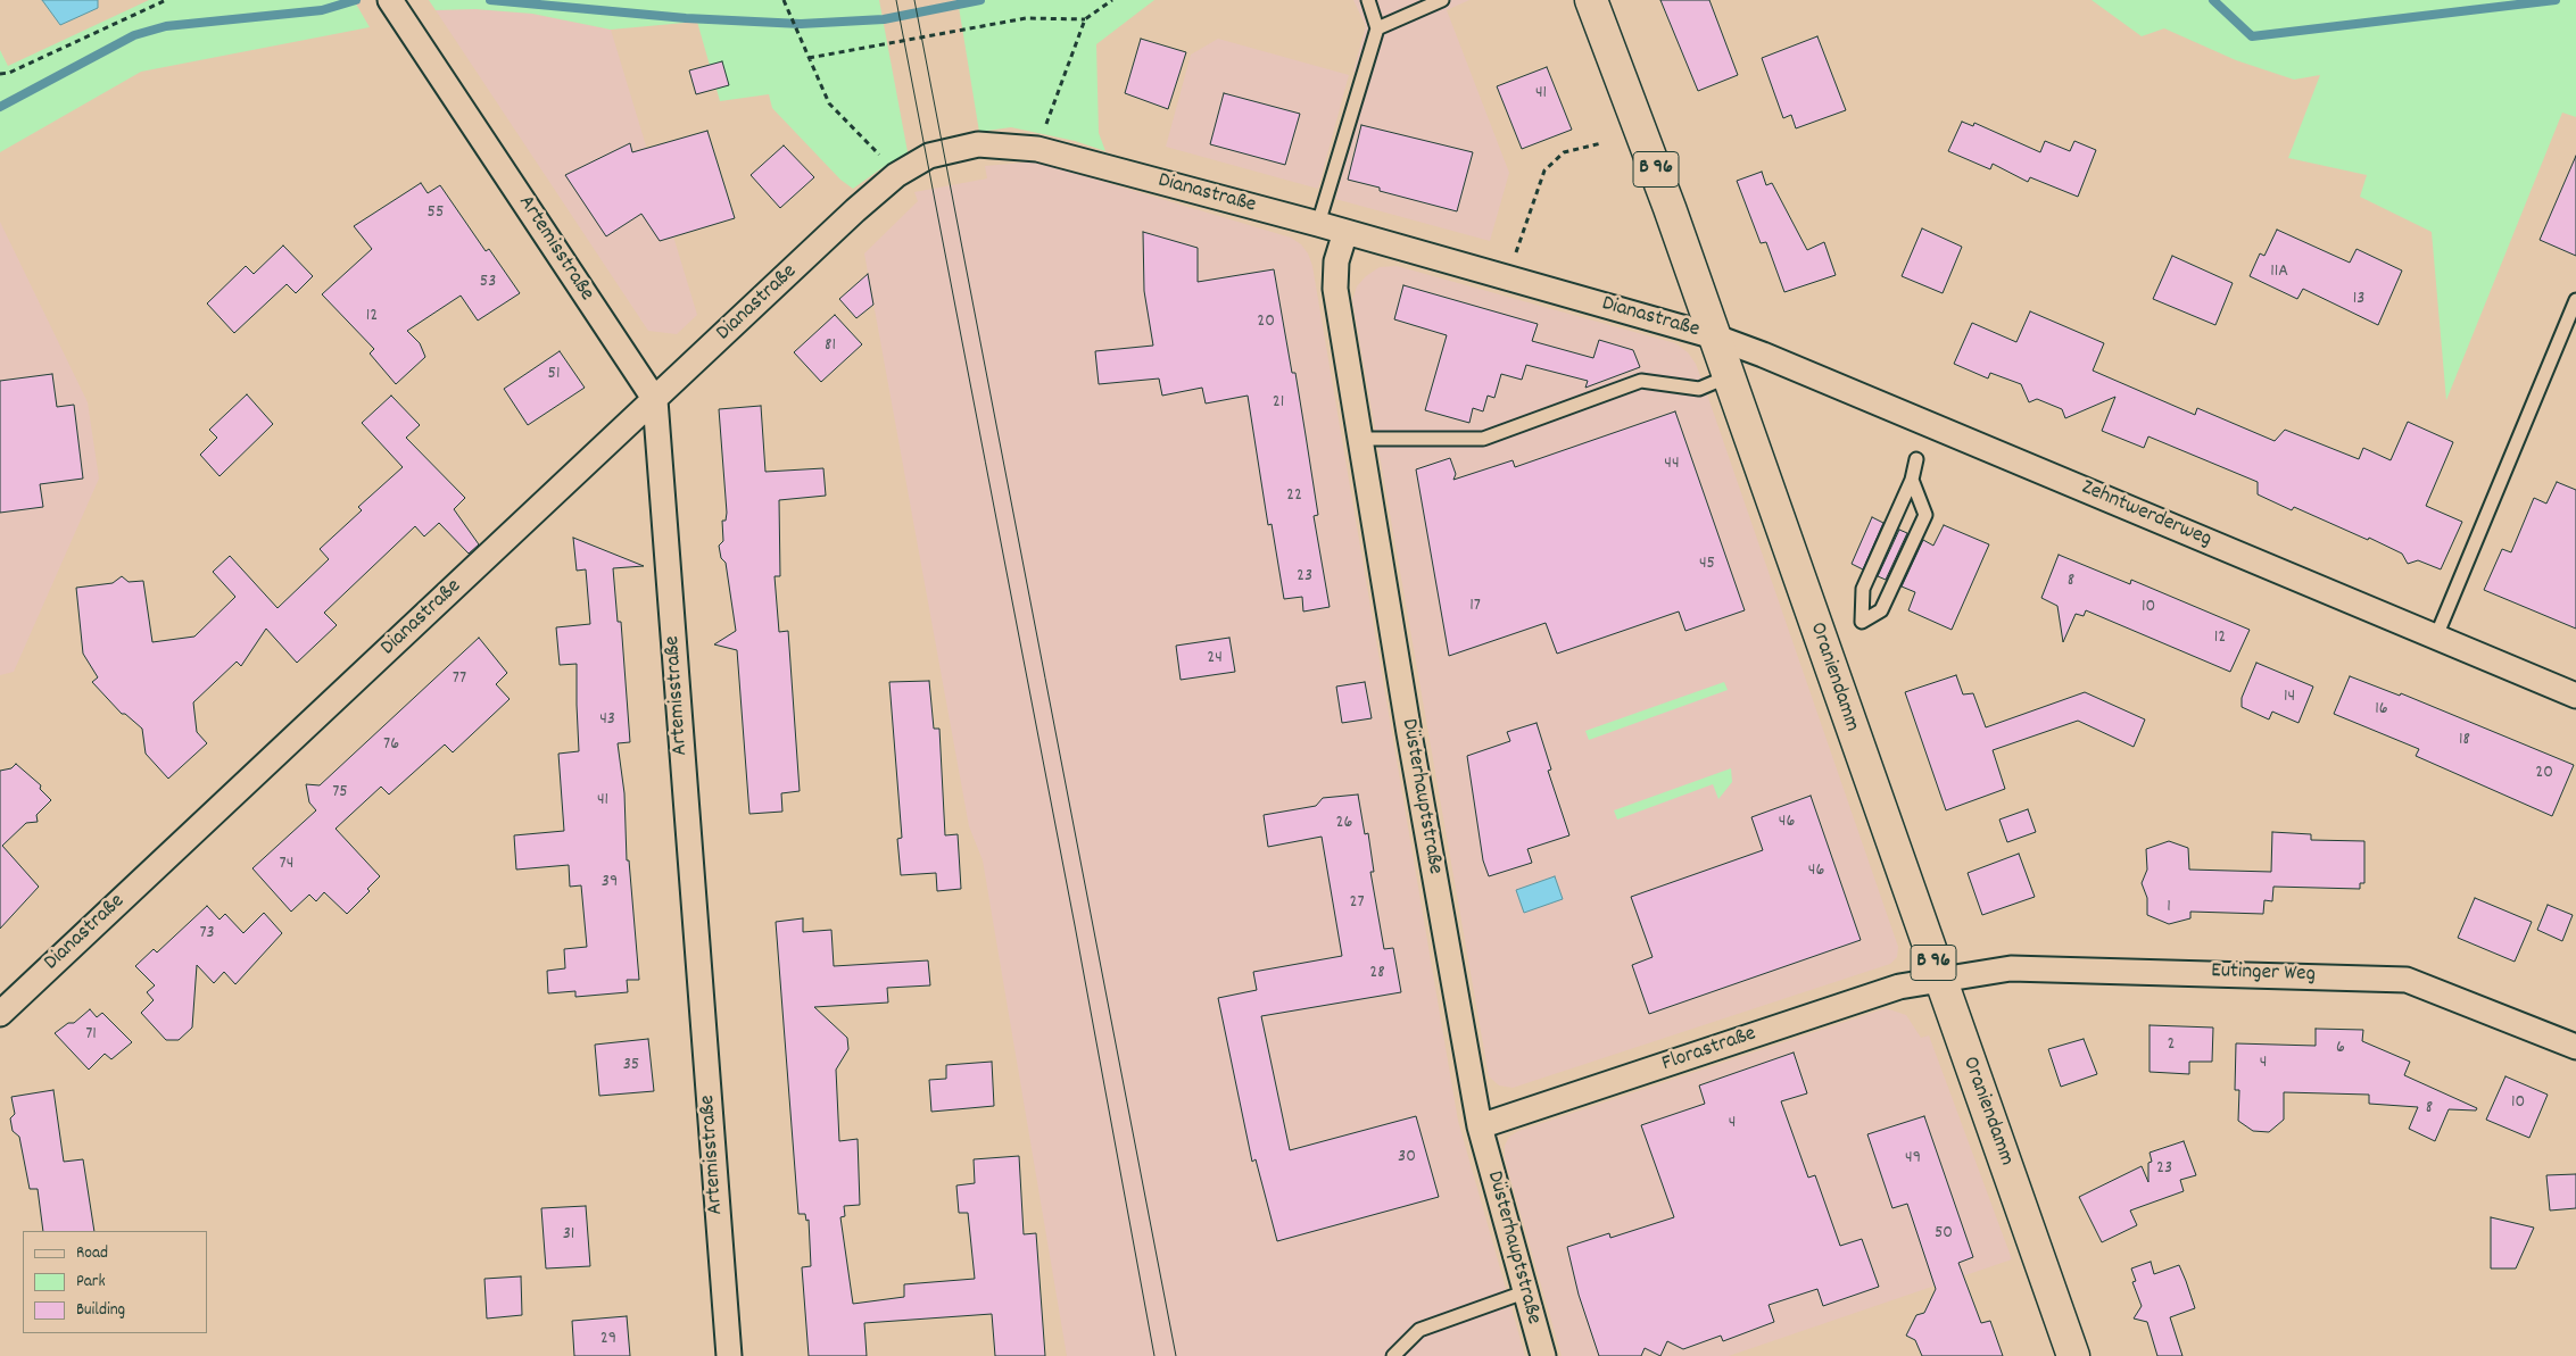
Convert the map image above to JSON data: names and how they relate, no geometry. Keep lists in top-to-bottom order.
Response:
{
  "streets": {
    "main road": ["B 96", "Oraniendamm"],
    "street": [
      "Dianastraße",
      "Artemisstraße",
      "Zehntwerderweg",
      "Düsterhauptstraße",
      "Eutinger Weg",
      "Florastraße"
    ]
  },
  "crossings": [
    ["Dianastraße", "Artemisstraße"],
    ["Dianastraße", "Zehntwerderweg"],
    ["Dianastraße", "Oraniendamm"],
    ["Dianastraße", "Düsterhauptstraße"],
    ["Zehntwerderweg", "Oraniendamm"],
    ["Oraniendamm", "Eutinger Weg"],
    ["Oraniendamm", "Florastraße"],
    ["Düsterhauptstraße", "Florastraße"],
    ["Eutinger Weg", "Florastraße"]
  ],
  "house_numbers": [
    "41",
    "55",
    "11A",
    "53",
    "13",
    "12",
    "20",
    "81",
    "51",
    "21",
    "44",
    "22",
    "45",
    "23",
    "8",
    "17",
    "10",
    "12",
    "24",
    "77",
    "14",
    "16",
    "43",
    "18",
    "76",
    "20",
    "75",
    "41",
    "46",
    "26",
    "74",
    "46",
    "39",
    "27",
    "1",
    "73",
    "28",
    "71",
    "2",
    "6",
    "4",
    "35",
    "10",
    "8",
    "4",
    "30",
    "49",
    "23",
    "50",
    "31",
    "29"
  ],
  "legend": ["Road", "Park", "Building"]
}
